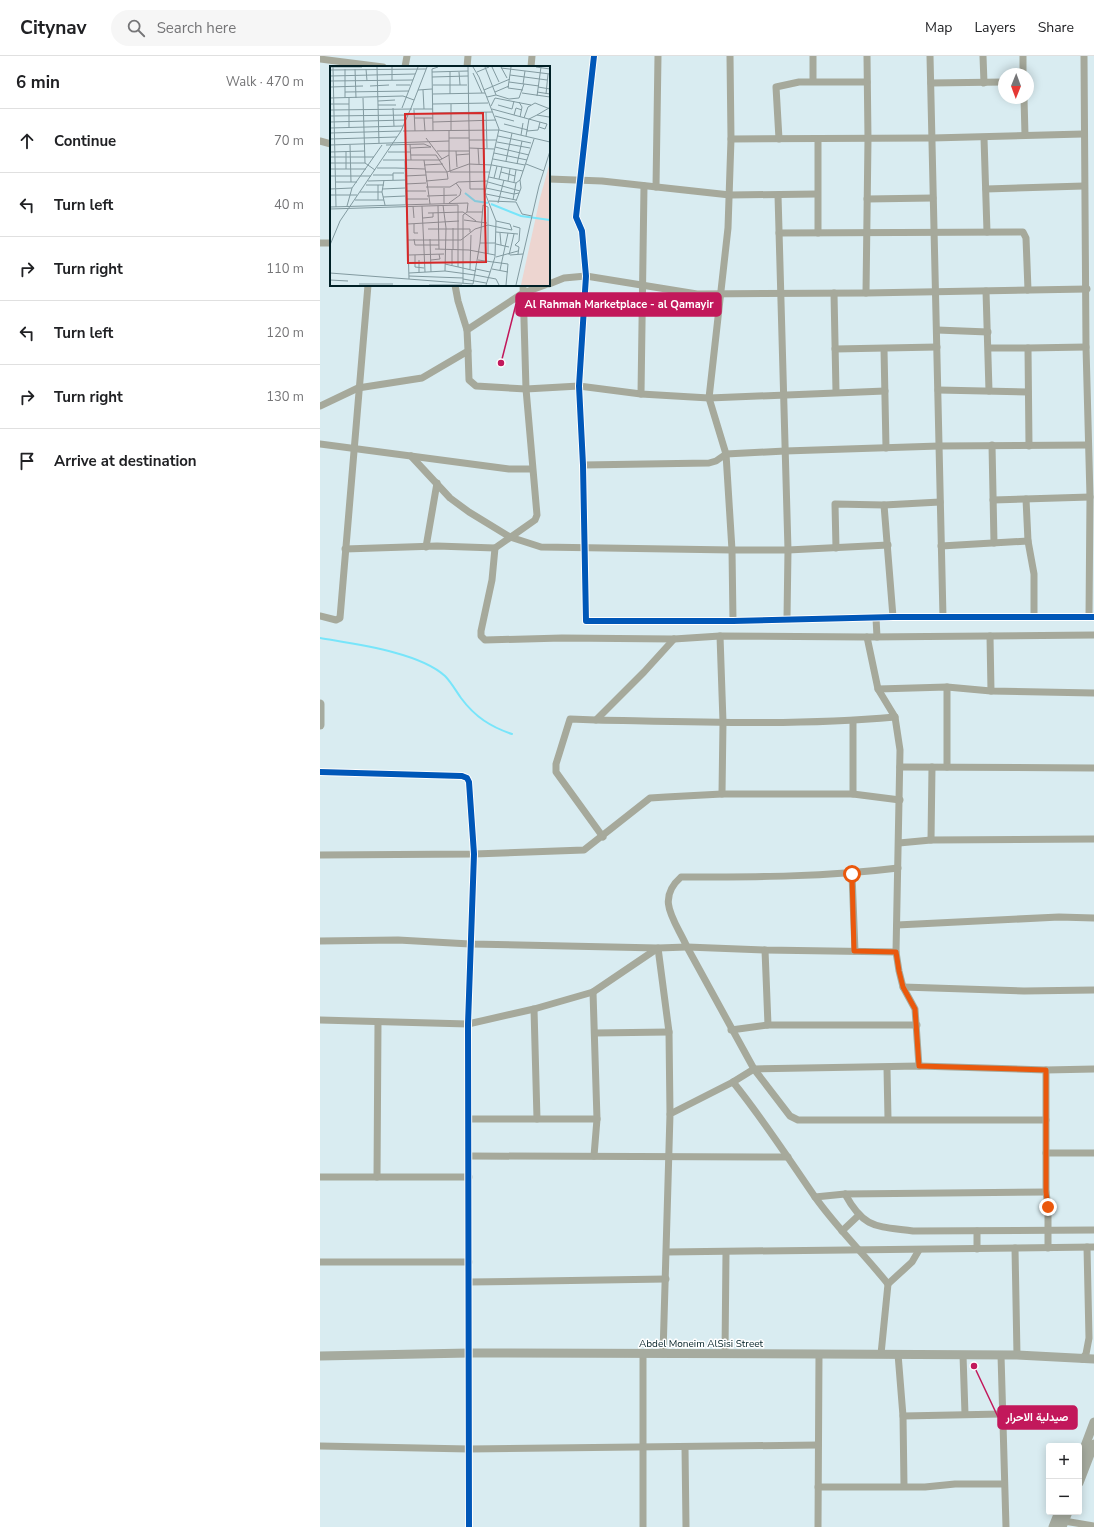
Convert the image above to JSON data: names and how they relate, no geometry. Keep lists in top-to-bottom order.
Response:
{
  "streets": {
    "street": ["Abdel Moneim AlSisi Street"]
  },
  "places": ["Al Rahmah Marketplace - al Qamayir", "صيدلية الاحرار"],
  "north": "bottom",
  "page": {
    "header": "Citynav",
    "search": "Search here",
    "nav": ["Map", "Layers", "Share"],
    "heading": ["6 min", "Walk · 470 m"],
    "list": [
      ["Continue", "70 m"],
      ["Turn left", "40 m"],
      ["Turn right", "110 m"],
      ["Turn left", "120 m"],
      ["Turn right", "130 m"],
      "Arrive at destination"
    ],
    "map_buttons": ["+", "−"]
  }
}
